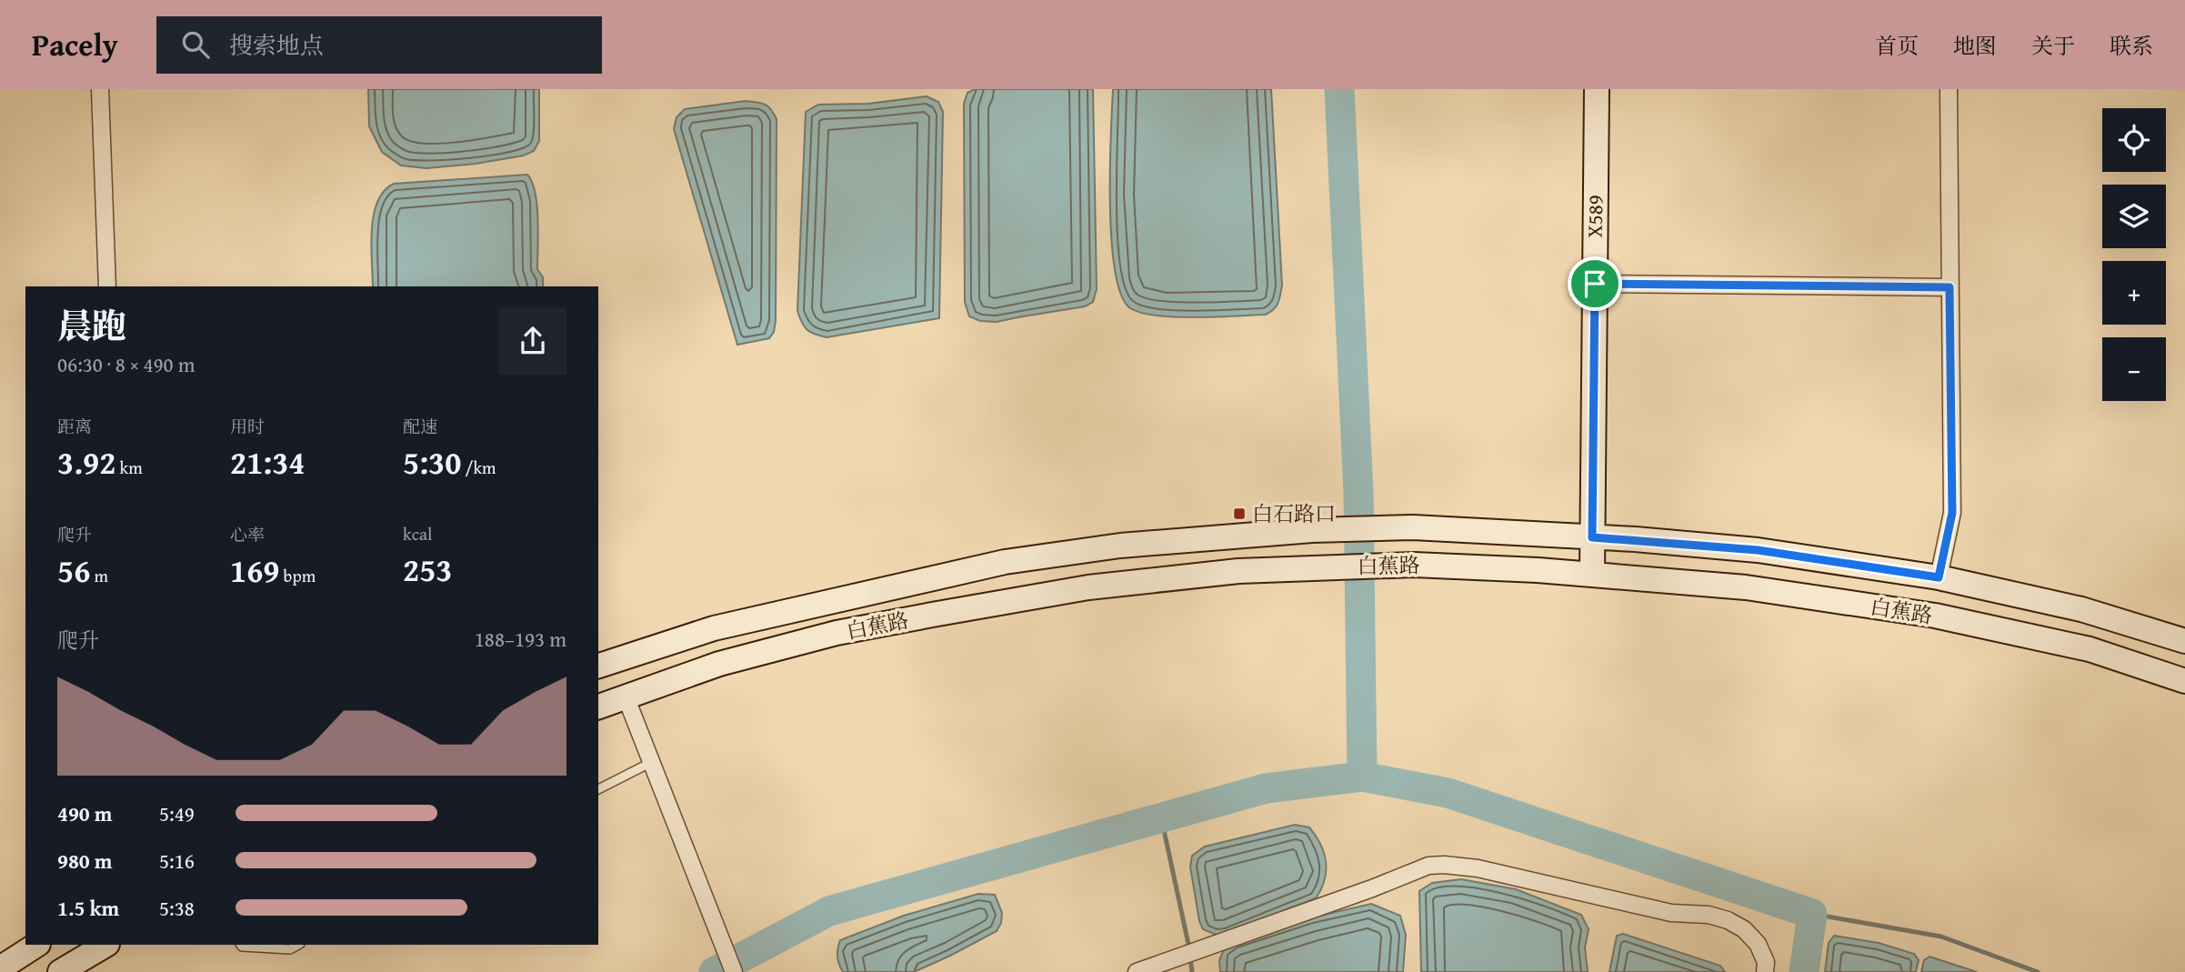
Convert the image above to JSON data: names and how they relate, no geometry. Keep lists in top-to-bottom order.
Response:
{
  "streets": {
    "main road": ["X589", "白蕉路"]
  },
  "crossings": [
    ["X589", "白蕉路"]
  ],
  "places": {
    "transit": ["白石路口"]
  },
  "page": {
    "header": "Pacely",
    "search": "搜索地点",
    "nav": [
      "首页",
      "地图",
      "关于",
      "联系"
    ],
    "map_buttons": ["+", "−"],
    "heading": ["晨跑", "06:30 · 8 × 490 m"],
    "stats": [
      ["距离", "3.92 km"],
      ["用时", "21:34"],
      ["配速", "5:30 /km"],
      ["爬升", "56 m"],
      ["心率", "169 bpm"],
      ["kcal", "253"]
    ],
    "chart": ["爬升", "188–193 m"],
    "list": [
      {
        "name": "490 m",
        "note": "5:49"
      },
      {
        "name": "980 m",
        "note": "5:16"
      },
      {
        "name": "1.5 km",
        "note": "5:38"
      }
    ]
  }
}
